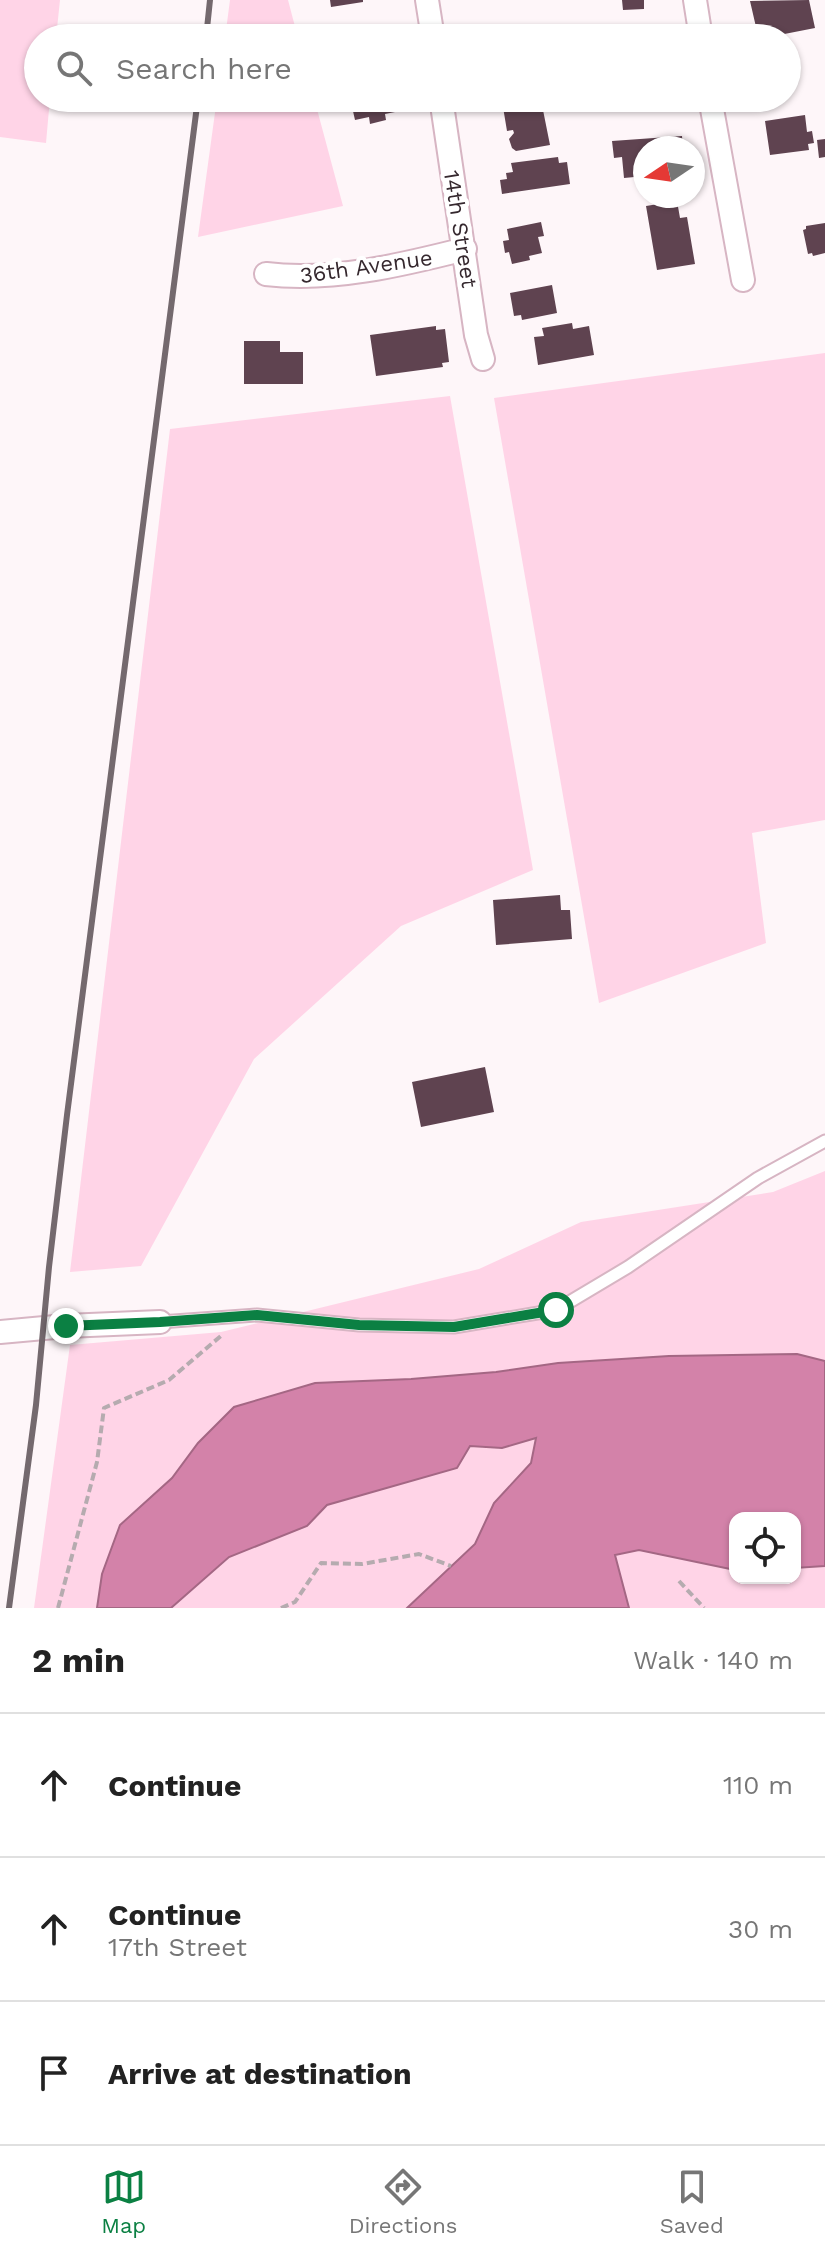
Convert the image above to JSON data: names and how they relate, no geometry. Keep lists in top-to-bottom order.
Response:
{
  "streets": {
    "street": ["14th Street", "36th Avenue"]
  },
  "crossings": [
    ["14th Street", "36th Avenue"]
  ],
  "north": "left",
  "page": {
    "search": "Search here",
    "heading": ["2 min", "Walk · 140 m"],
    "list": [
      ["Continue", "110 m"],
      ["Continue", "17th Street", "30 m"],
      "Arrive at destination"
    ],
    "nav": ["Map", "Directions", "Saved"]
  }
}
